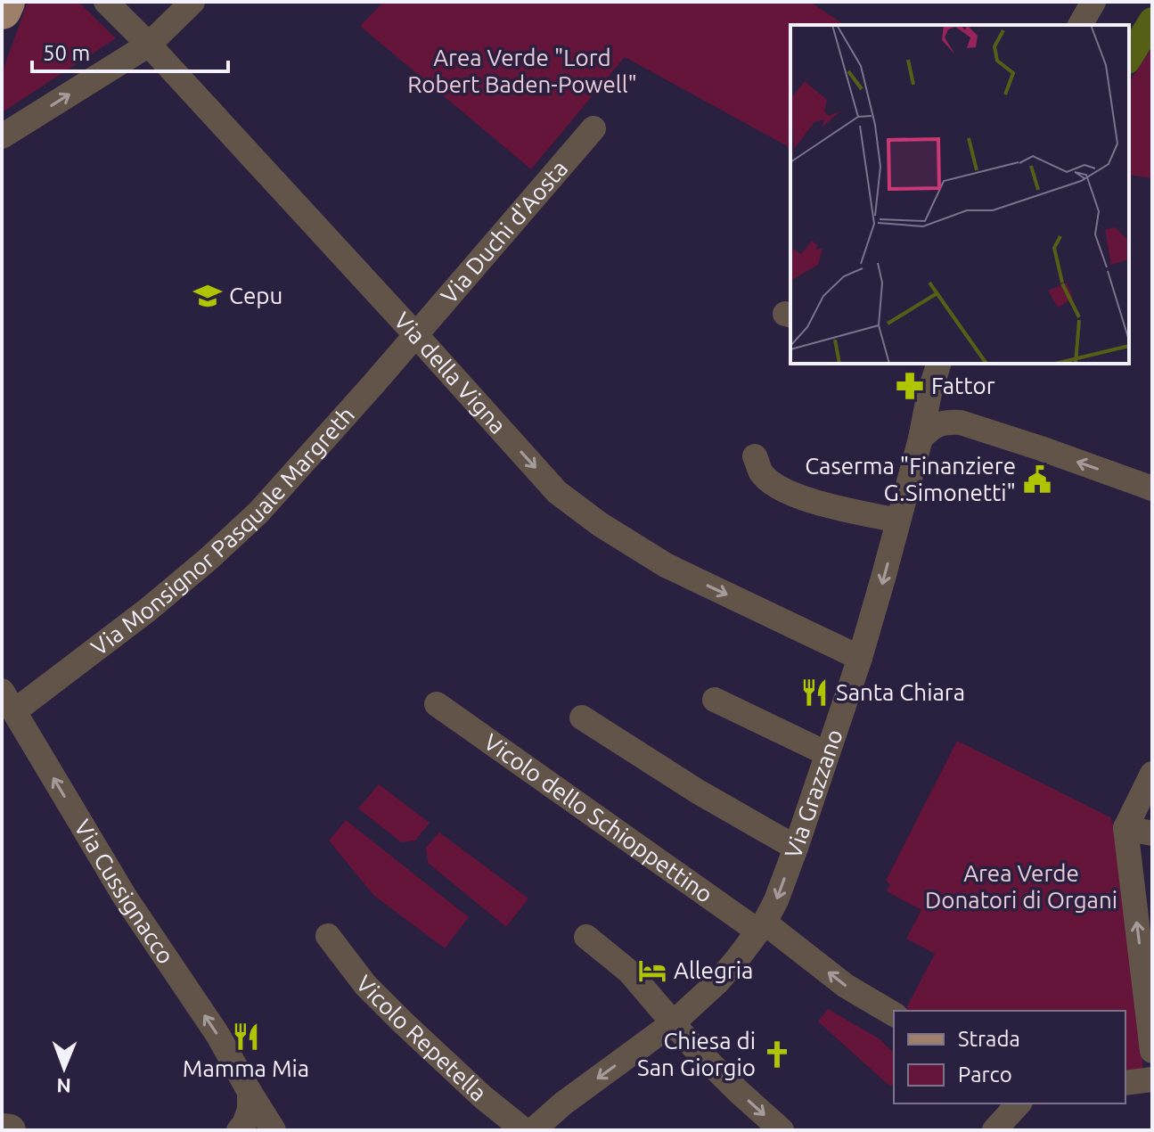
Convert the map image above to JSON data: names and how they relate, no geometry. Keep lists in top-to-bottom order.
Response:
{
  "streets": {
    "street": [
      "Via Duchi d'Aosta",
      "Via della Vigna",
      "Via Monsignor Pasquale Margreth",
      "Via Grazzano",
      "Vicolo dello Schioppettino",
      "Via Cussignacco",
      "Vicolo Repetella"
    ]
  },
  "crossings": [
    ["Via Duchi d'Aosta", "Via della Vigna"],
    ["Via Duchi d'Aosta", "Via Monsignor Pasquale Margreth"],
    ["Via della Vigna", "Via Monsignor Pasquale Margreth"],
    ["Via della Vigna", "Via Grazzano"],
    ["Via Monsignor Pasquale Margreth", "Via Cussignacco"],
    ["Via Grazzano", "Vicolo dello Schioppettino"]
  ],
  "one_way": ["Via Grazzano", "Via Cussignacco"],
  "parks": ["Area Verde \"Lord Robert Baden-Powell\"", "Area Verde Donatori di Organi"],
  "places": {
    "school or university": ["Cepu"],
    "pharmacy": ["Fattor"],
    "public building": ["Caserma \"Finanziere G.Simonetti\""],
    "restaurant": ["Santa Chiara", "Mamma Mia"],
    "hotel": ["Allegria"],
    "church": ["Chiesa di San Giorgio"]
  },
  "legend": ["Strada", "Parco"],
  "scale_bar": "50 m",
  "north": "bottom"
}
